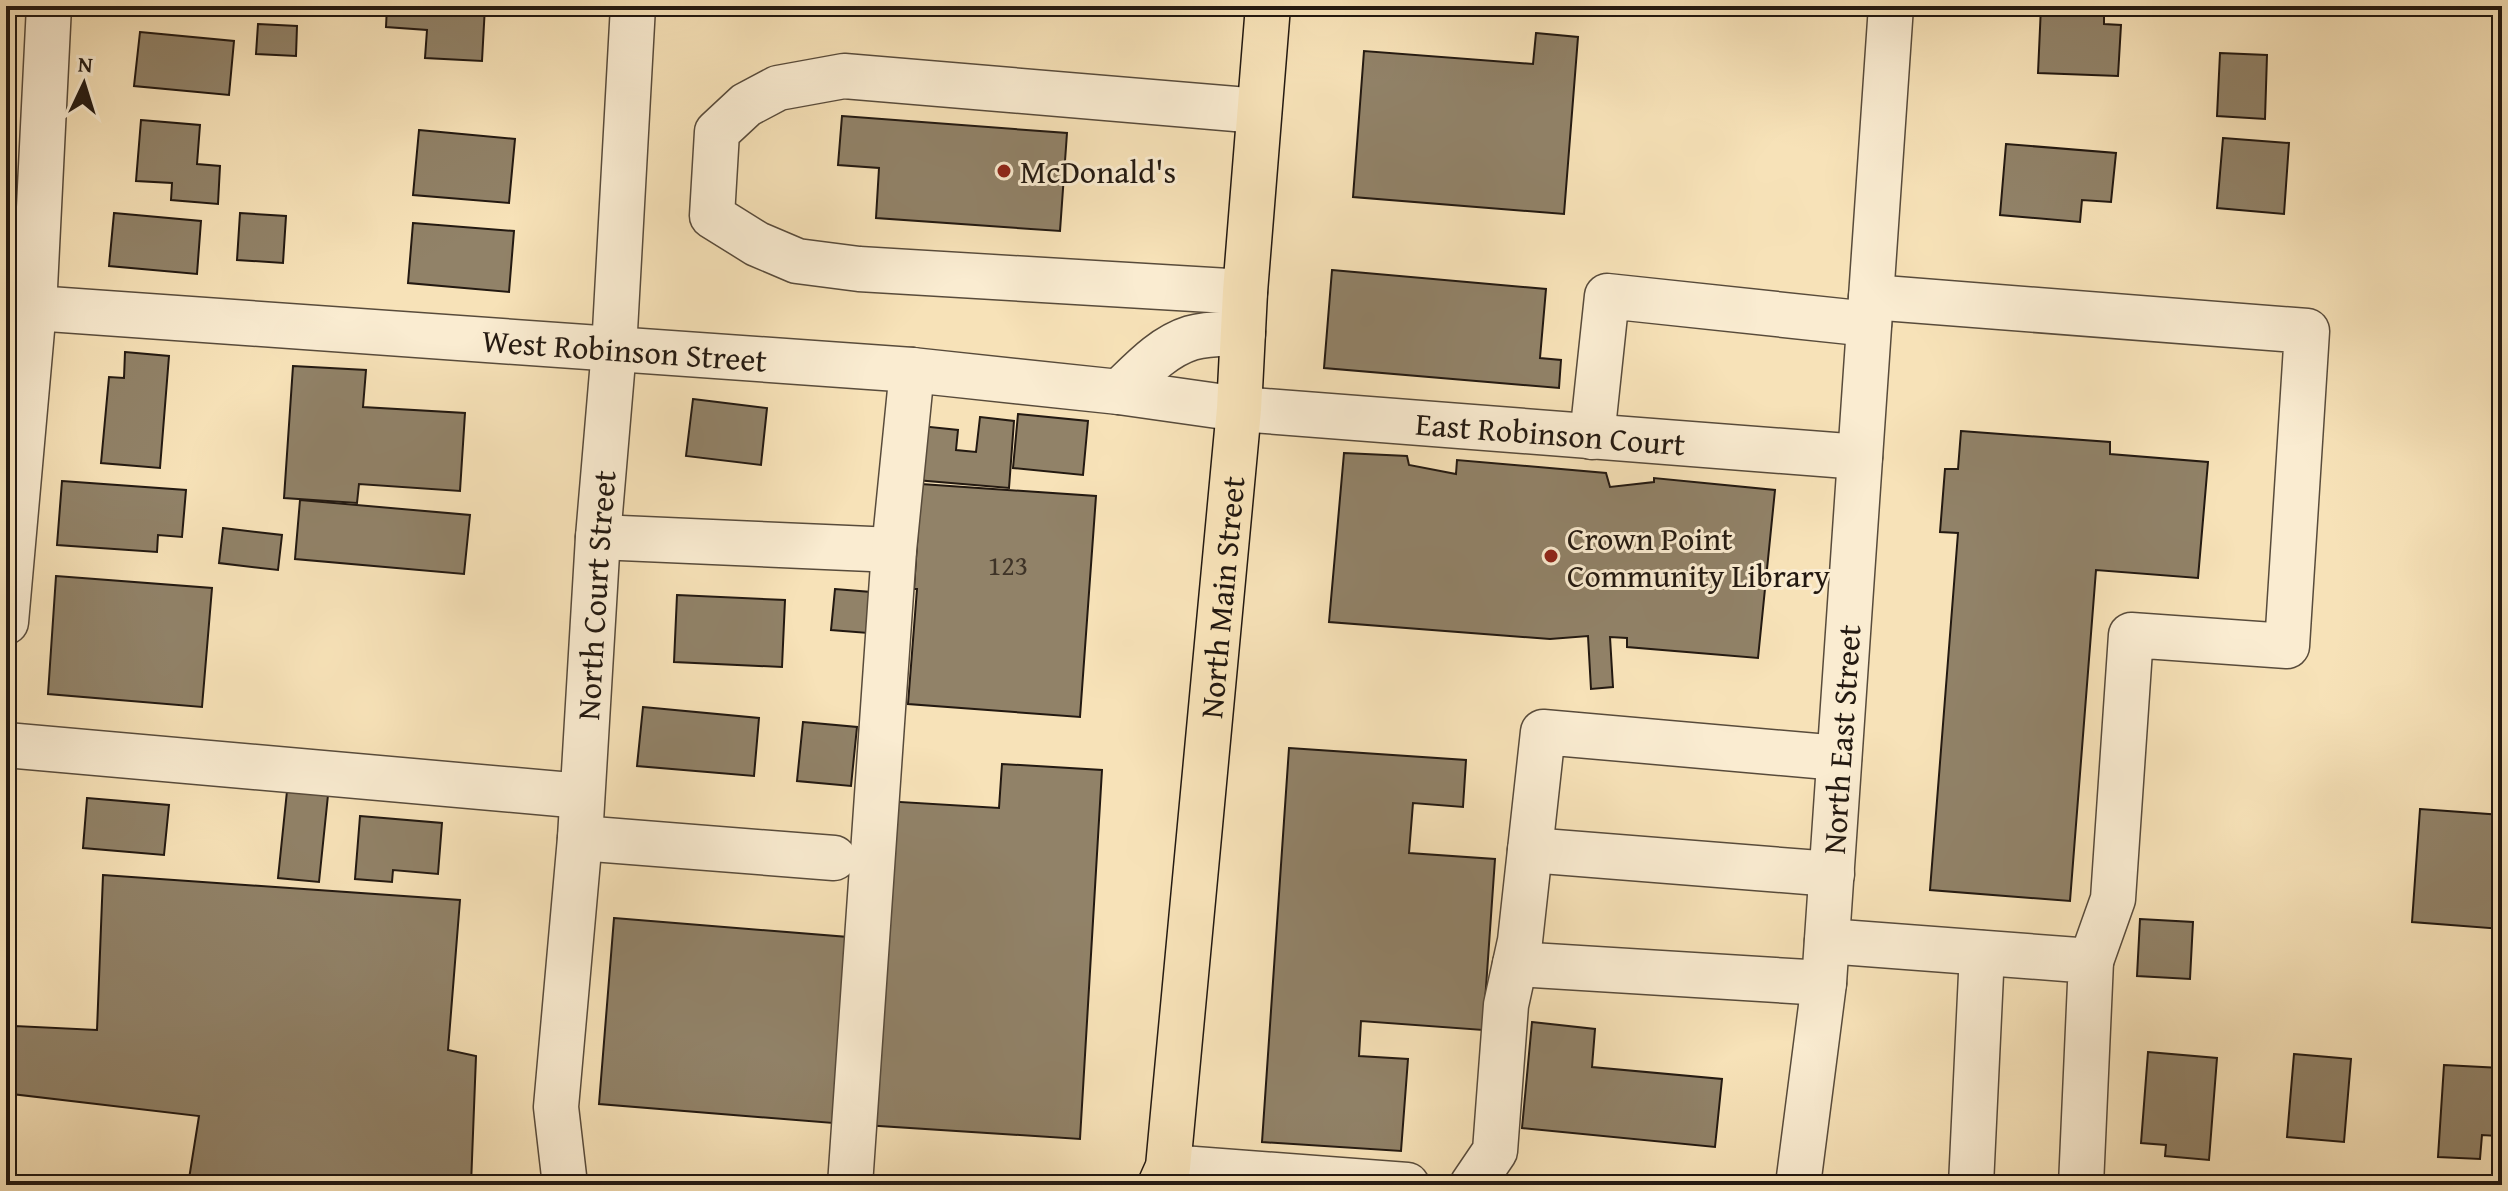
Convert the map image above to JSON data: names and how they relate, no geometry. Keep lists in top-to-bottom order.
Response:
{
  "streets": {
    "main road": ["North Main Street"],
    "street": [
      "West Robinson Street",
      "East Robinson Court",
      "North Court Street",
      "North East Street"
    ]
  },
  "crossings": [
    ["West Robinson Street", "East Robinson Court"],
    ["West Robinson Street", "North Court Street"],
    ["West Robinson Street", "North Main Street"],
    ["East Robinson Court", "North Main Street"],
    ["East Robinson Court", "North East Street"]
  ],
  "places": ["McDonald's", "Crown Point Community Library"],
  "house_numbers": ["123"],
  "north": "top"
}
